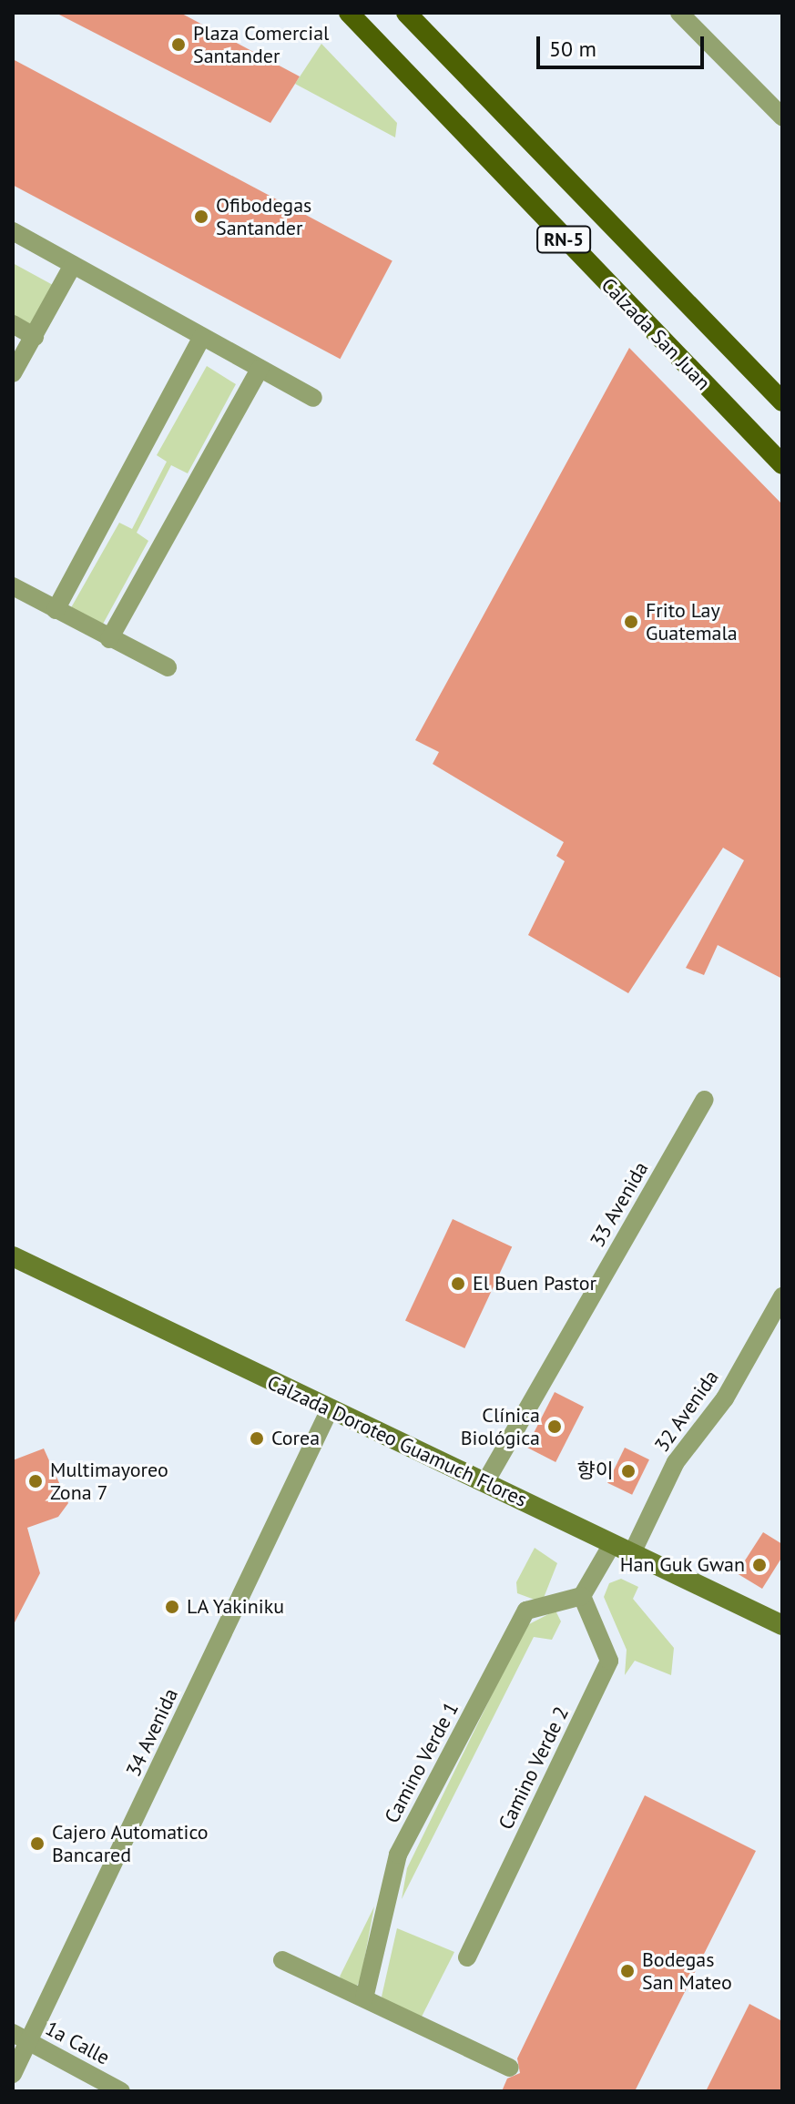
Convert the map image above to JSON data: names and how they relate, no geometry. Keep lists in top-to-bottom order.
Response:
{
  "streets": {
    "main road": ["RN-5", "Calzada San Juan", "Calzada Doroteo Guamuch Flores"],
    "street": [
      "33 Avenida",
      "32 Avenida",
      "34 Avenida",
      "Camino Verde 1",
      "Camino Verde 2",
      "1a Calle"
    ]
  },
  "crossings": [
    ["33 Avenida", "Calzada Doroteo Guamuch Flores"],
    ["32 Avenida", "Calzada Doroteo Guamuch Flores"],
    ["Calzada Doroteo Guamuch Flores", "34 Avenida"],
    ["34 Avenida", "1a Calle"],
    ["Camino Verde 1", "Camino Verde 2"]
  ],
  "places": [
    "Plaza Comercial Santander",
    "Ofibodegas Santander",
    "Frito Lay Guatemala",
    "El Buen Pastor",
    "Clínica Biológica",
    "Corea",
    "향이",
    "Multimayoreo Zona 7",
    "Han Guk Gwan",
    "LA Yakiniku",
    "Cajero Automatico Bancared",
    "Bodegas San Mateo"
  ],
  "scale_bar": "50 m"
}
